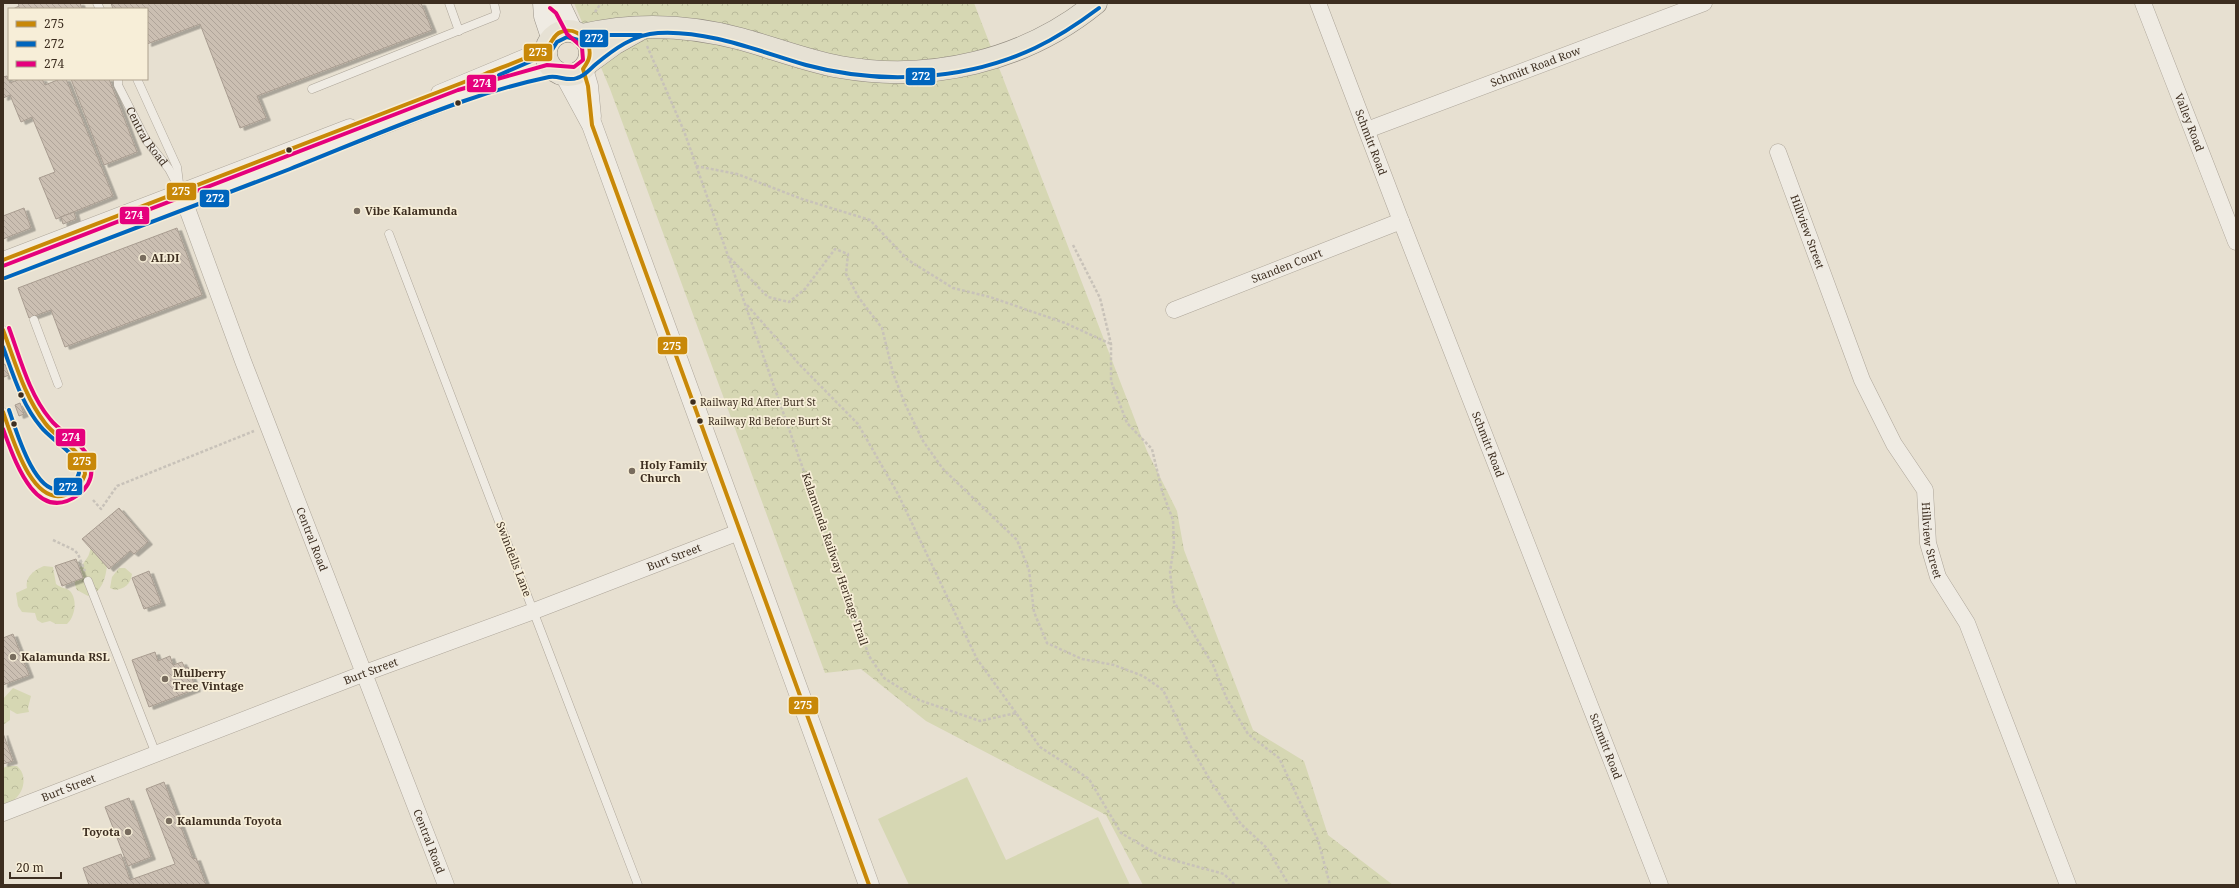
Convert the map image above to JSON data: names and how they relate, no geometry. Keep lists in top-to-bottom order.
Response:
{
  "streets": {
    "street": [
      "Schmitt Road Row",
      "Valley Road",
      "Central Road",
      "Schmitt Road",
      "Hillview Street",
      "Standen Court",
      "Burt Street"
    ],
    "lane": ["Swindells Lane"],
    "path": ["Kalamunda Railway Heritage Trail"]
  },
  "crossings": [
    ["Schmitt Road Row", "Schmitt Road"],
    ["Central Road", "Burt Street"],
    ["Schmitt Road", "Standen Court"],
    ["Burt Street", "Swindells Lane"]
  ],
  "places": [
    "Vibe Kalamunda",
    "ALDI",
    "Railway Rd After Burt St",
    "Railway Rd Before Burt St",
    "Holy Family Church",
    "Kalamunda RSL",
    "Mulberry Tree Vintage",
    "Kalamunda Toyota",
    "Toyota"
  ],
  "lines": ["transit line 272", "transit line 274", "transit line 275"],
  "legend": ["275", "272", "274"],
  "scale_bar": "20 m"
}
